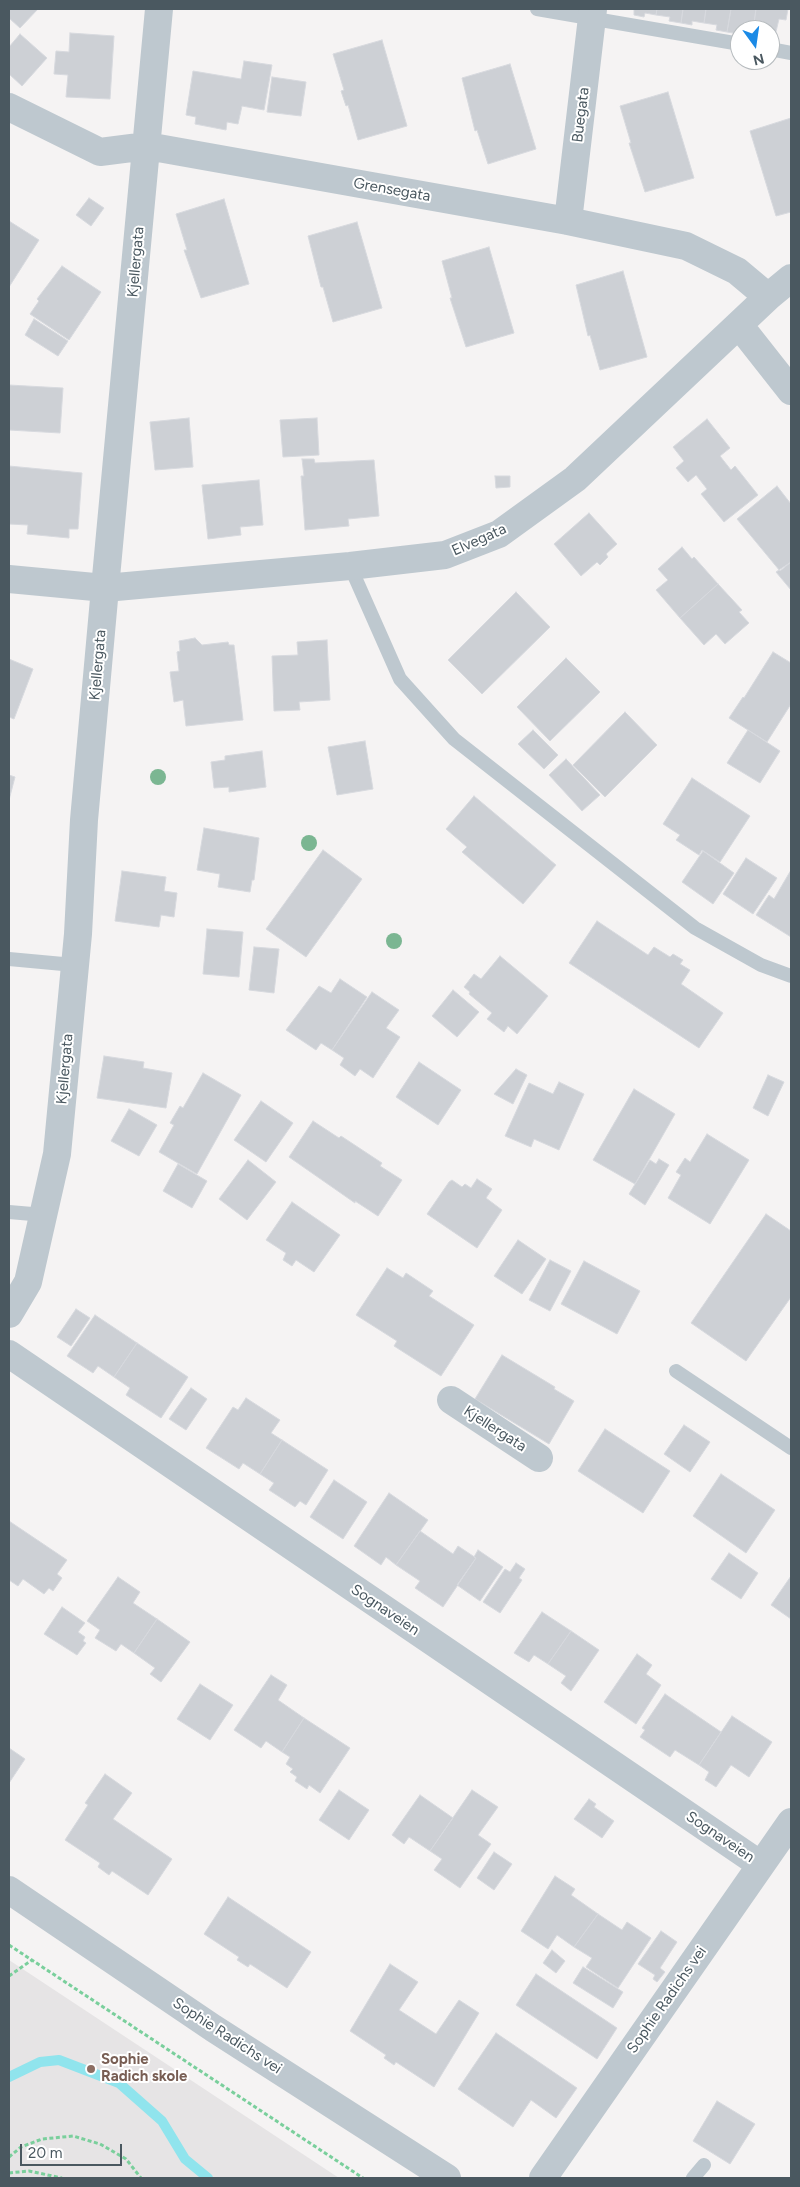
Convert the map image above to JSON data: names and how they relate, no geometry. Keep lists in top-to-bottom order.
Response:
{
  "streets": {
    "street": [
      "Buegata",
      "Grensegata",
      "Kjellergata",
      "Elvegata",
      "Sognaveien",
      "Sophie Radichs vei"
    ]
  },
  "crossings": [
    ["Buegata", "Grensegata"],
    ["Grensegata", "Kjellergata"],
    ["Grensegata", "Elvegata"],
    ["Kjellergata", "Elvegata"],
    ["Sognaveien", "Sophie Radichs vei"]
  ],
  "places": ["Sophie Radich skole"],
  "scale_bar": "20 m",
  "north": "bottom"
}
